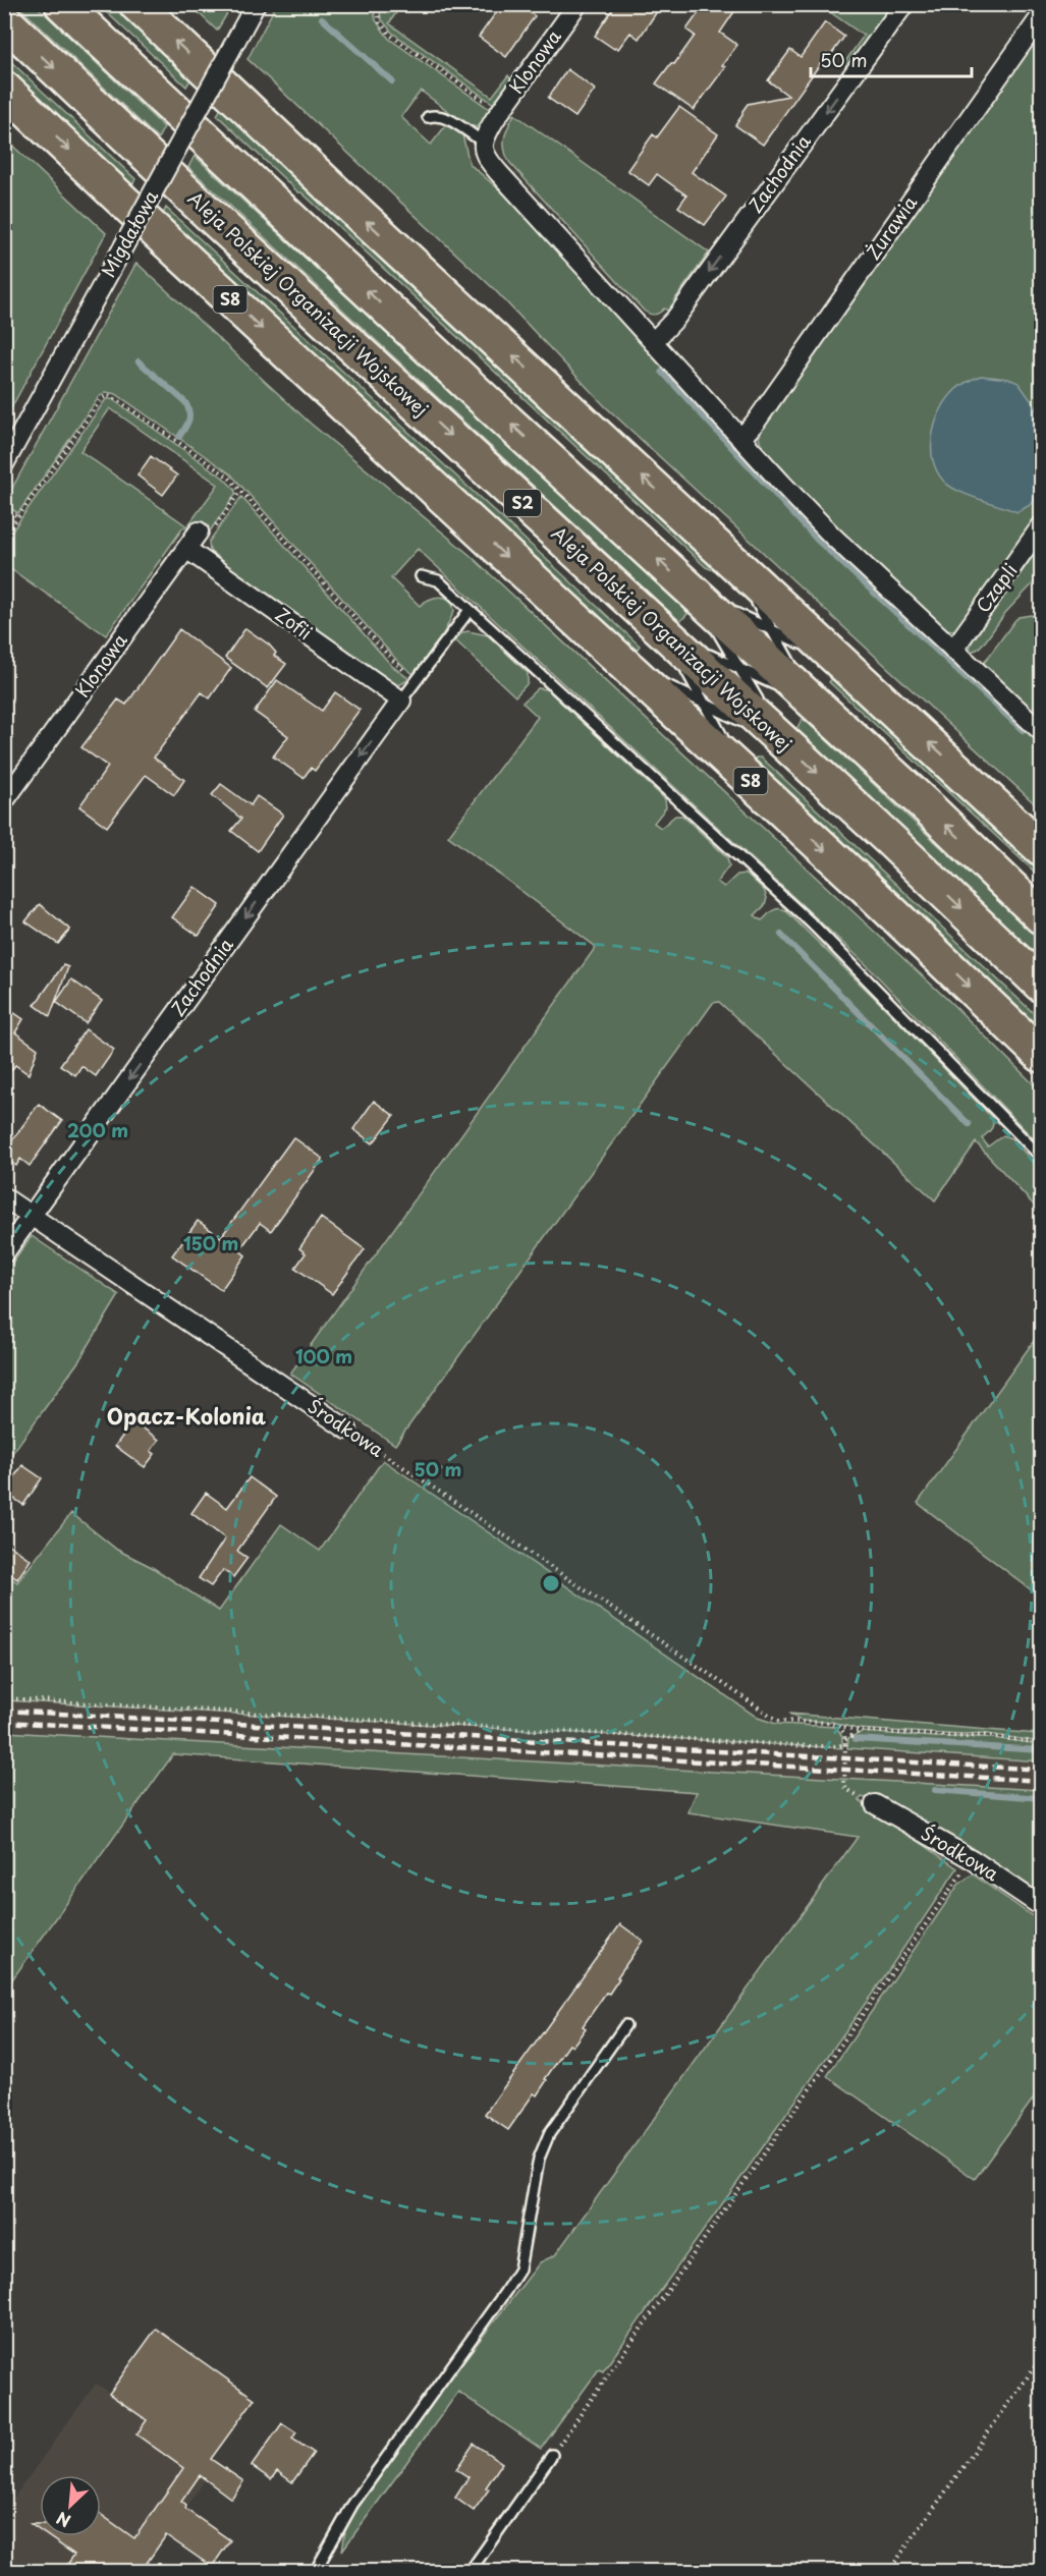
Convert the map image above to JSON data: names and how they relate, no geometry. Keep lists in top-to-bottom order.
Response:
{
  "streets": {
    "highway": ["S8", "Aleja Polskiej Organizacji Wojskowej", "S2"],
    "street": [
      "Klonowa",
      "Zachodnia",
      "Żurawia",
      "Migdałowa",
      "Czapli",
      "Zofii",
      "Środkowa"
    ]
  },
  "crossings": [
    ["Klonowa", "Zofii"],
    ["Zachodnia", "Zofii"],
    ["Zachodnia", "Środkowa"]
  ],
  "one_way": ["Zachodnia"],
  "districts": ["Opacz-Kolonia"],
  "scale_bar": "50 m",
  "north": "bottom left",
  "rings": [
    "200 m",
    "150 m",
    "100 m",
    "50 m"
  ]
}
